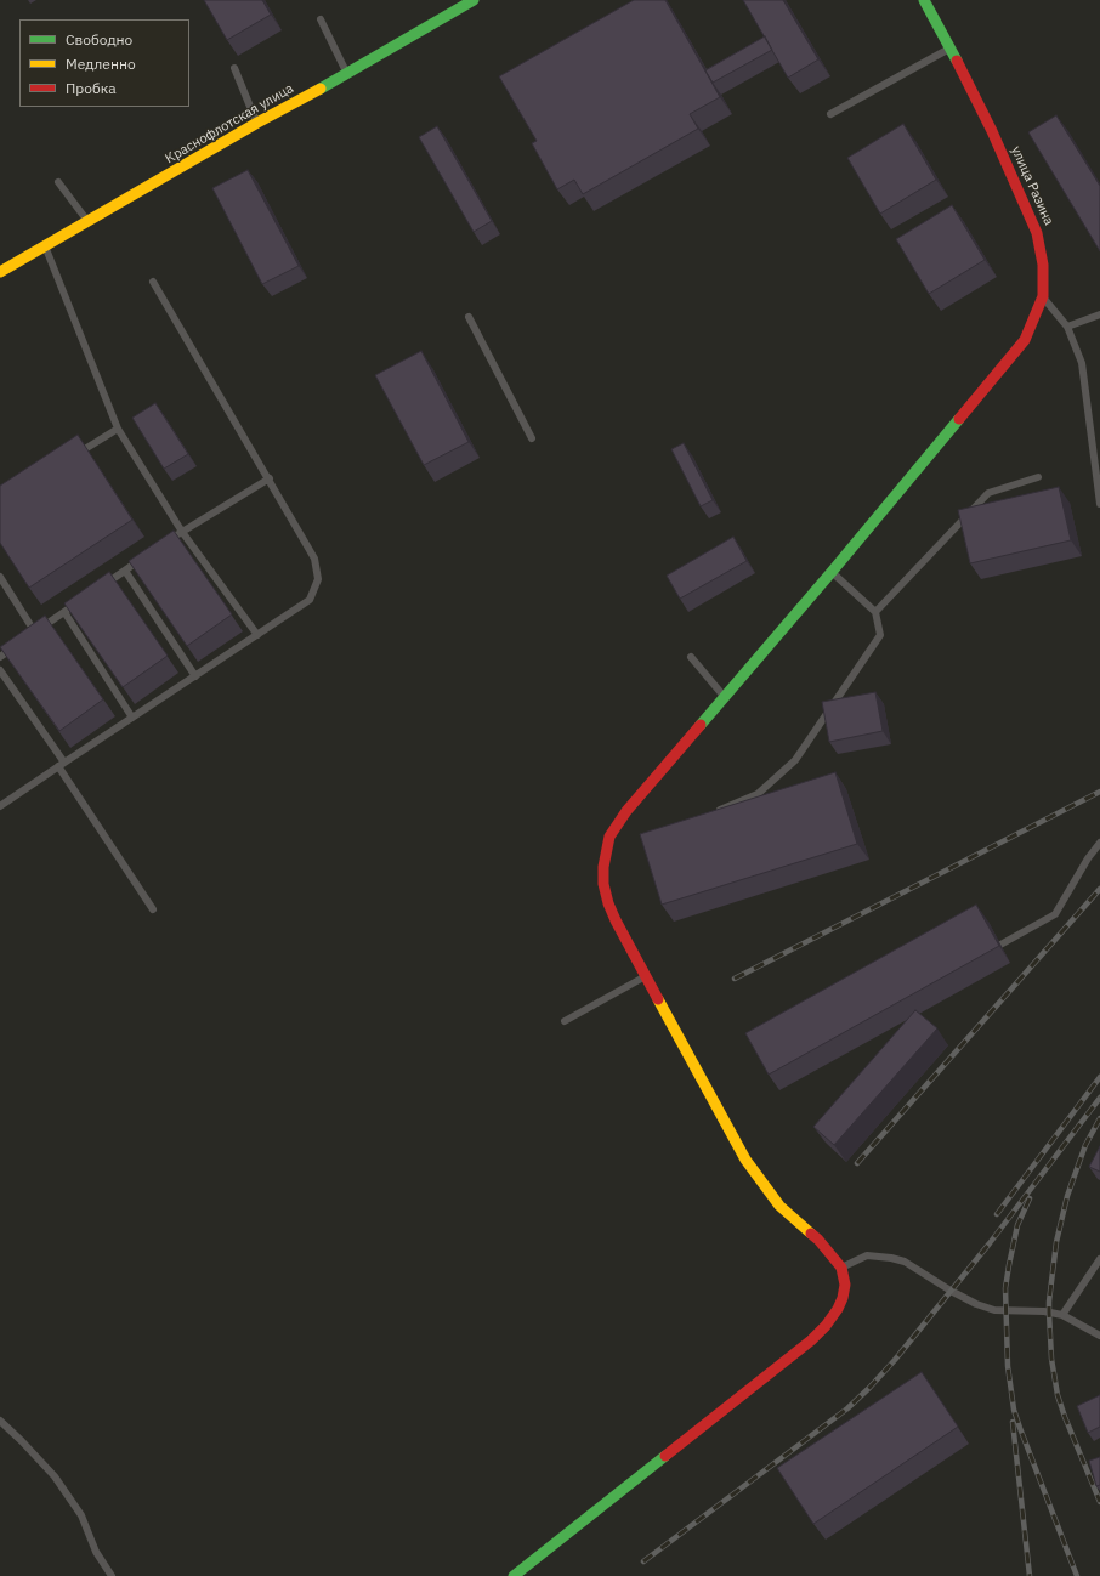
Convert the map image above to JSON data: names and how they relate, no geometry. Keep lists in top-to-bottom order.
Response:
{
  "streets": {
    "street": ["Краснофлотская улица", "улица Разина"]
  },
  "legend": ["Свободно", "Медленно", "Пробка"]
}
